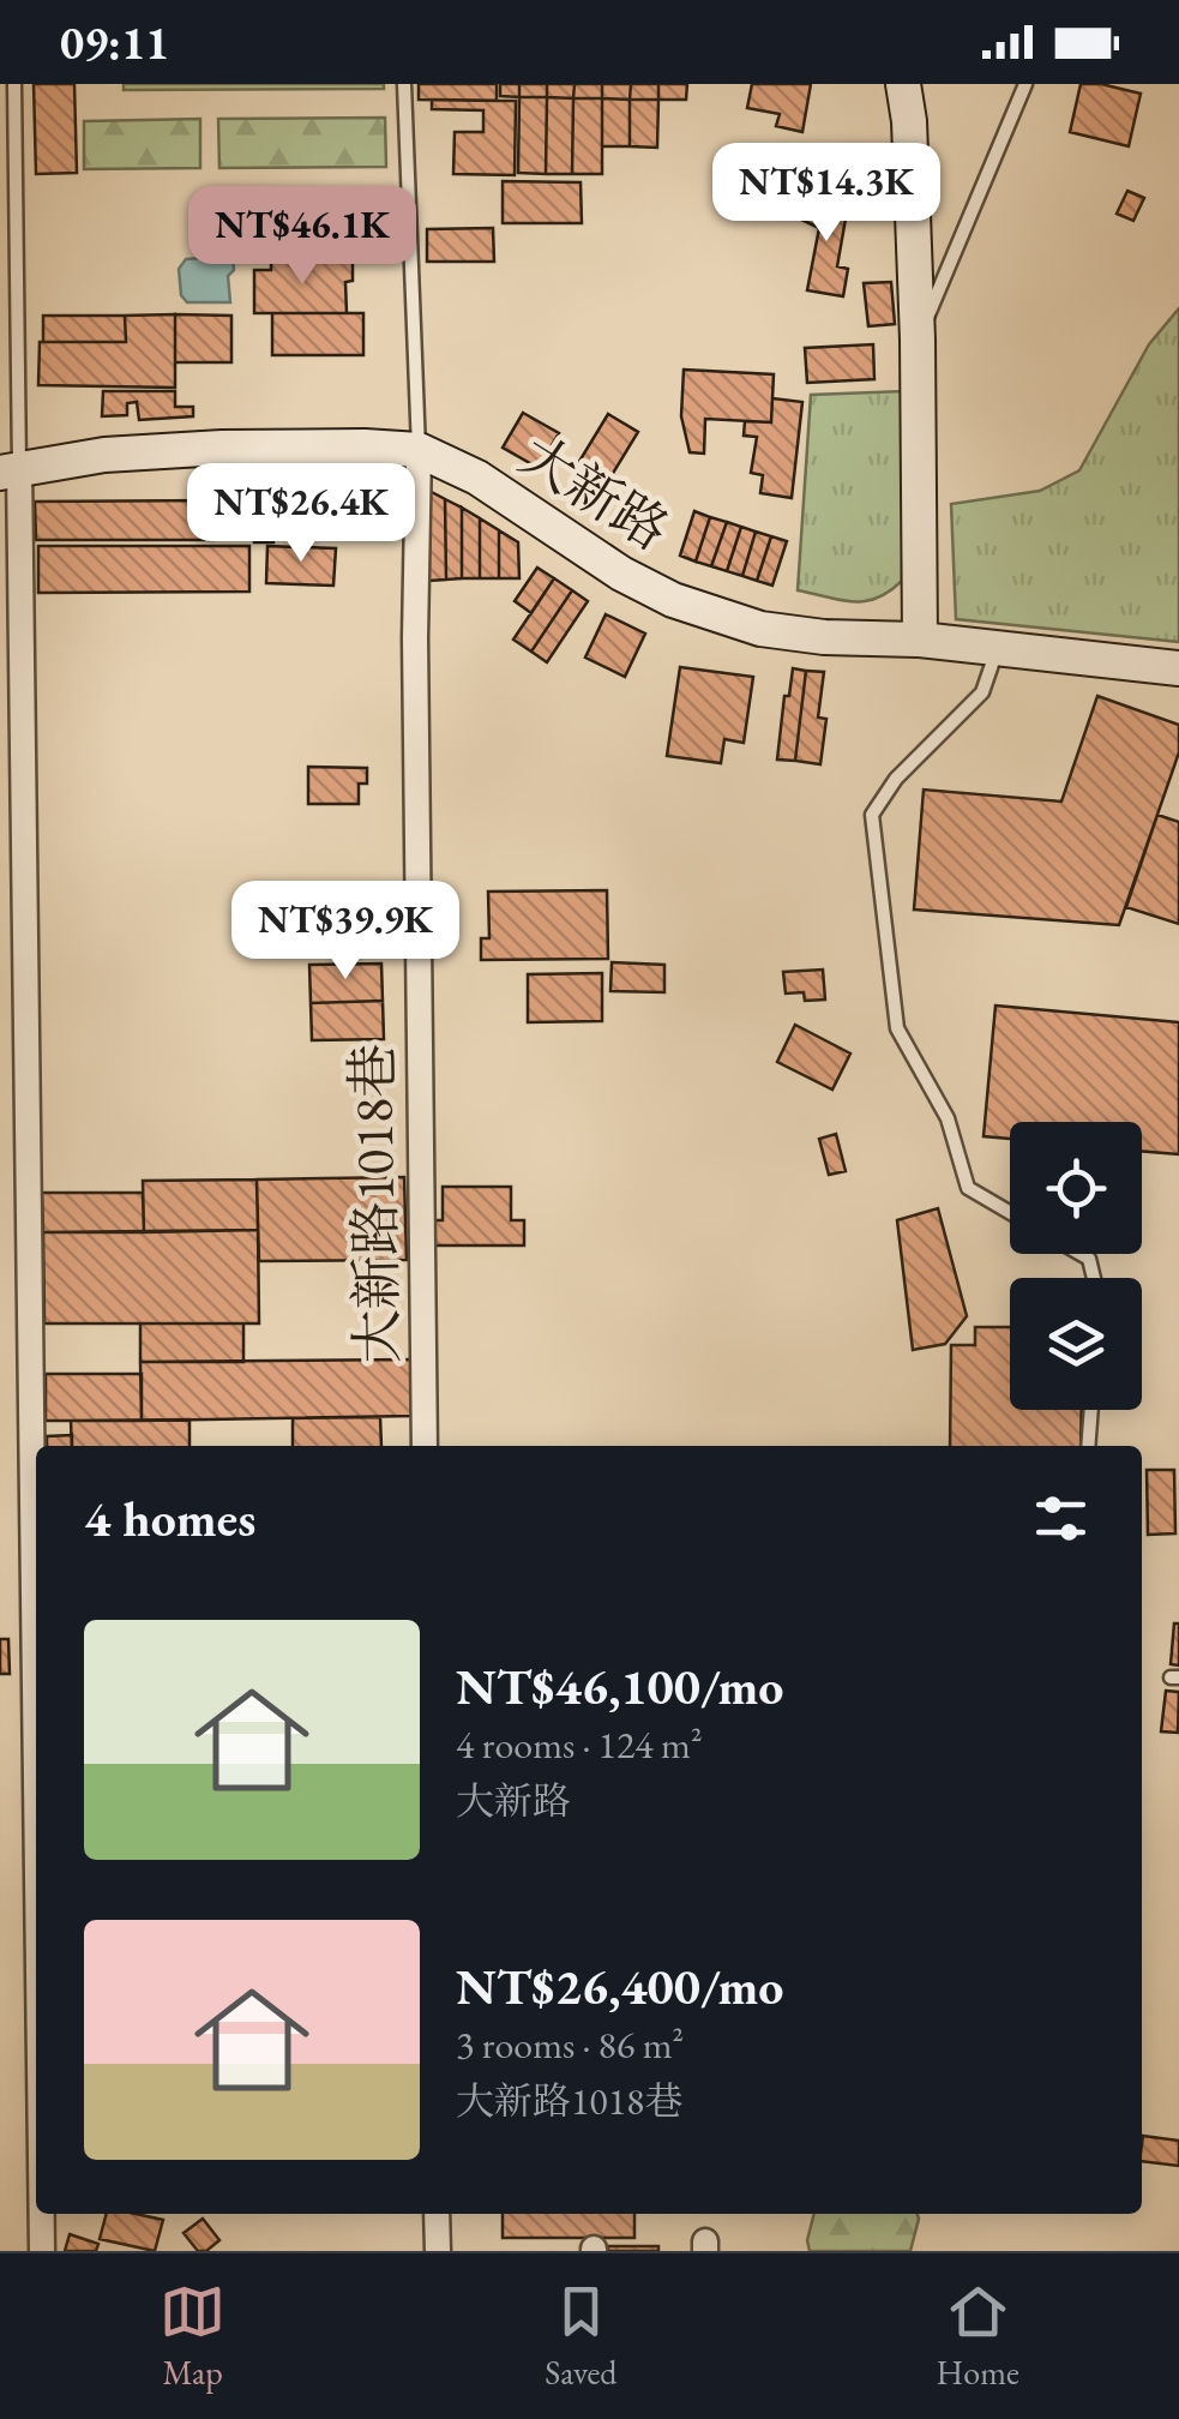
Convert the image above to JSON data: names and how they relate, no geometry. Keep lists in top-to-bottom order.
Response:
{
  "streets": {
    "street": ["大新路", "大新路1018巷"]
  },
  "crossings": [
    ["大新路", "大新路1018巷"]
  ],
  "page": {
    "status": "09:11",
    "price": [
      "NT$14.3K",
      "NT$46.1K",
      "NT$26.4K",
      "NT$39.9K"
    ],
    "heading": "4 homes",
    "list": [
      {
        "name": "NT$46,100/mo",
        "note": "4 rooms · 124 m² · 大新路"
      },
      {
        "name": "NT$26,400/mo",
        "note": "3 rooms · 86 m² · 大新路1018巷"
      }
    ],
    "tabs": ["Map", "Saved", "Home"]
  }
}
